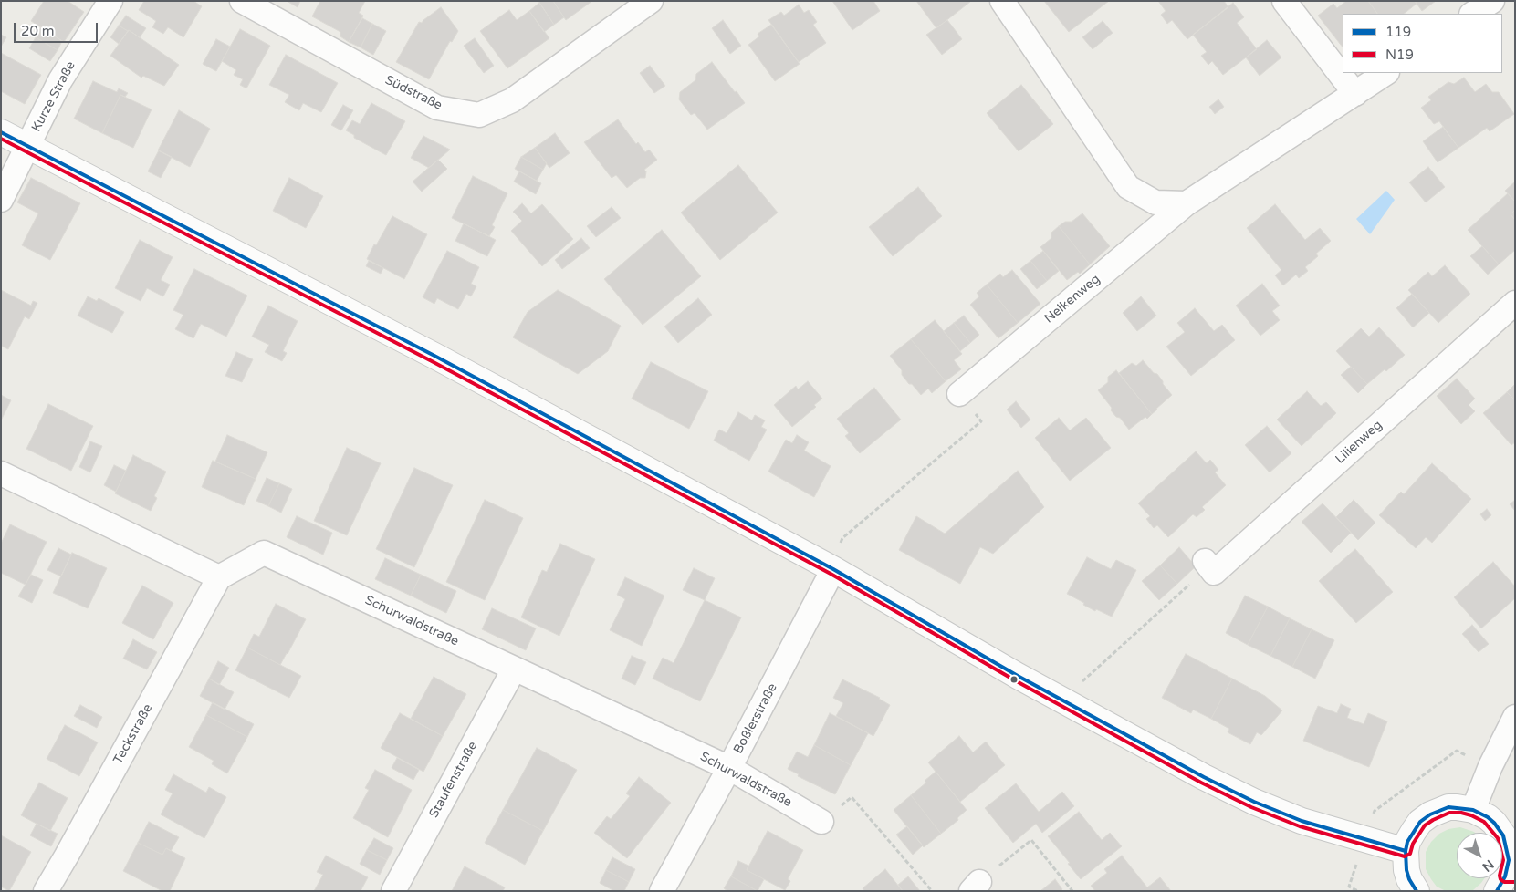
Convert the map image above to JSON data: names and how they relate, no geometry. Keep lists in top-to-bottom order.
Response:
{
  "streets": {
    "street": [
      "Südstraße",
      "Kurze Straße",
      "Nelkenweg",
      "Lilienweg",
      "Schurwaldstraße",
      "Boßlerstraße",
      "Teckstraße",
      "Staufenstraße"
    ]
  },
  "crossings": [
    ["Schurwaldstraße", "Boßlerstraße"],
    ["Schurwaldstraße", "Teckstraße"],
    ["Schurwaldstraße", "Staufenstraße"]
  ],
  "lines": ["transit line 119", "transit line N19"],
  "legend": ["119", "N19"],
  "scale_bar": "20 m",
  "north": "bottom right"
}
